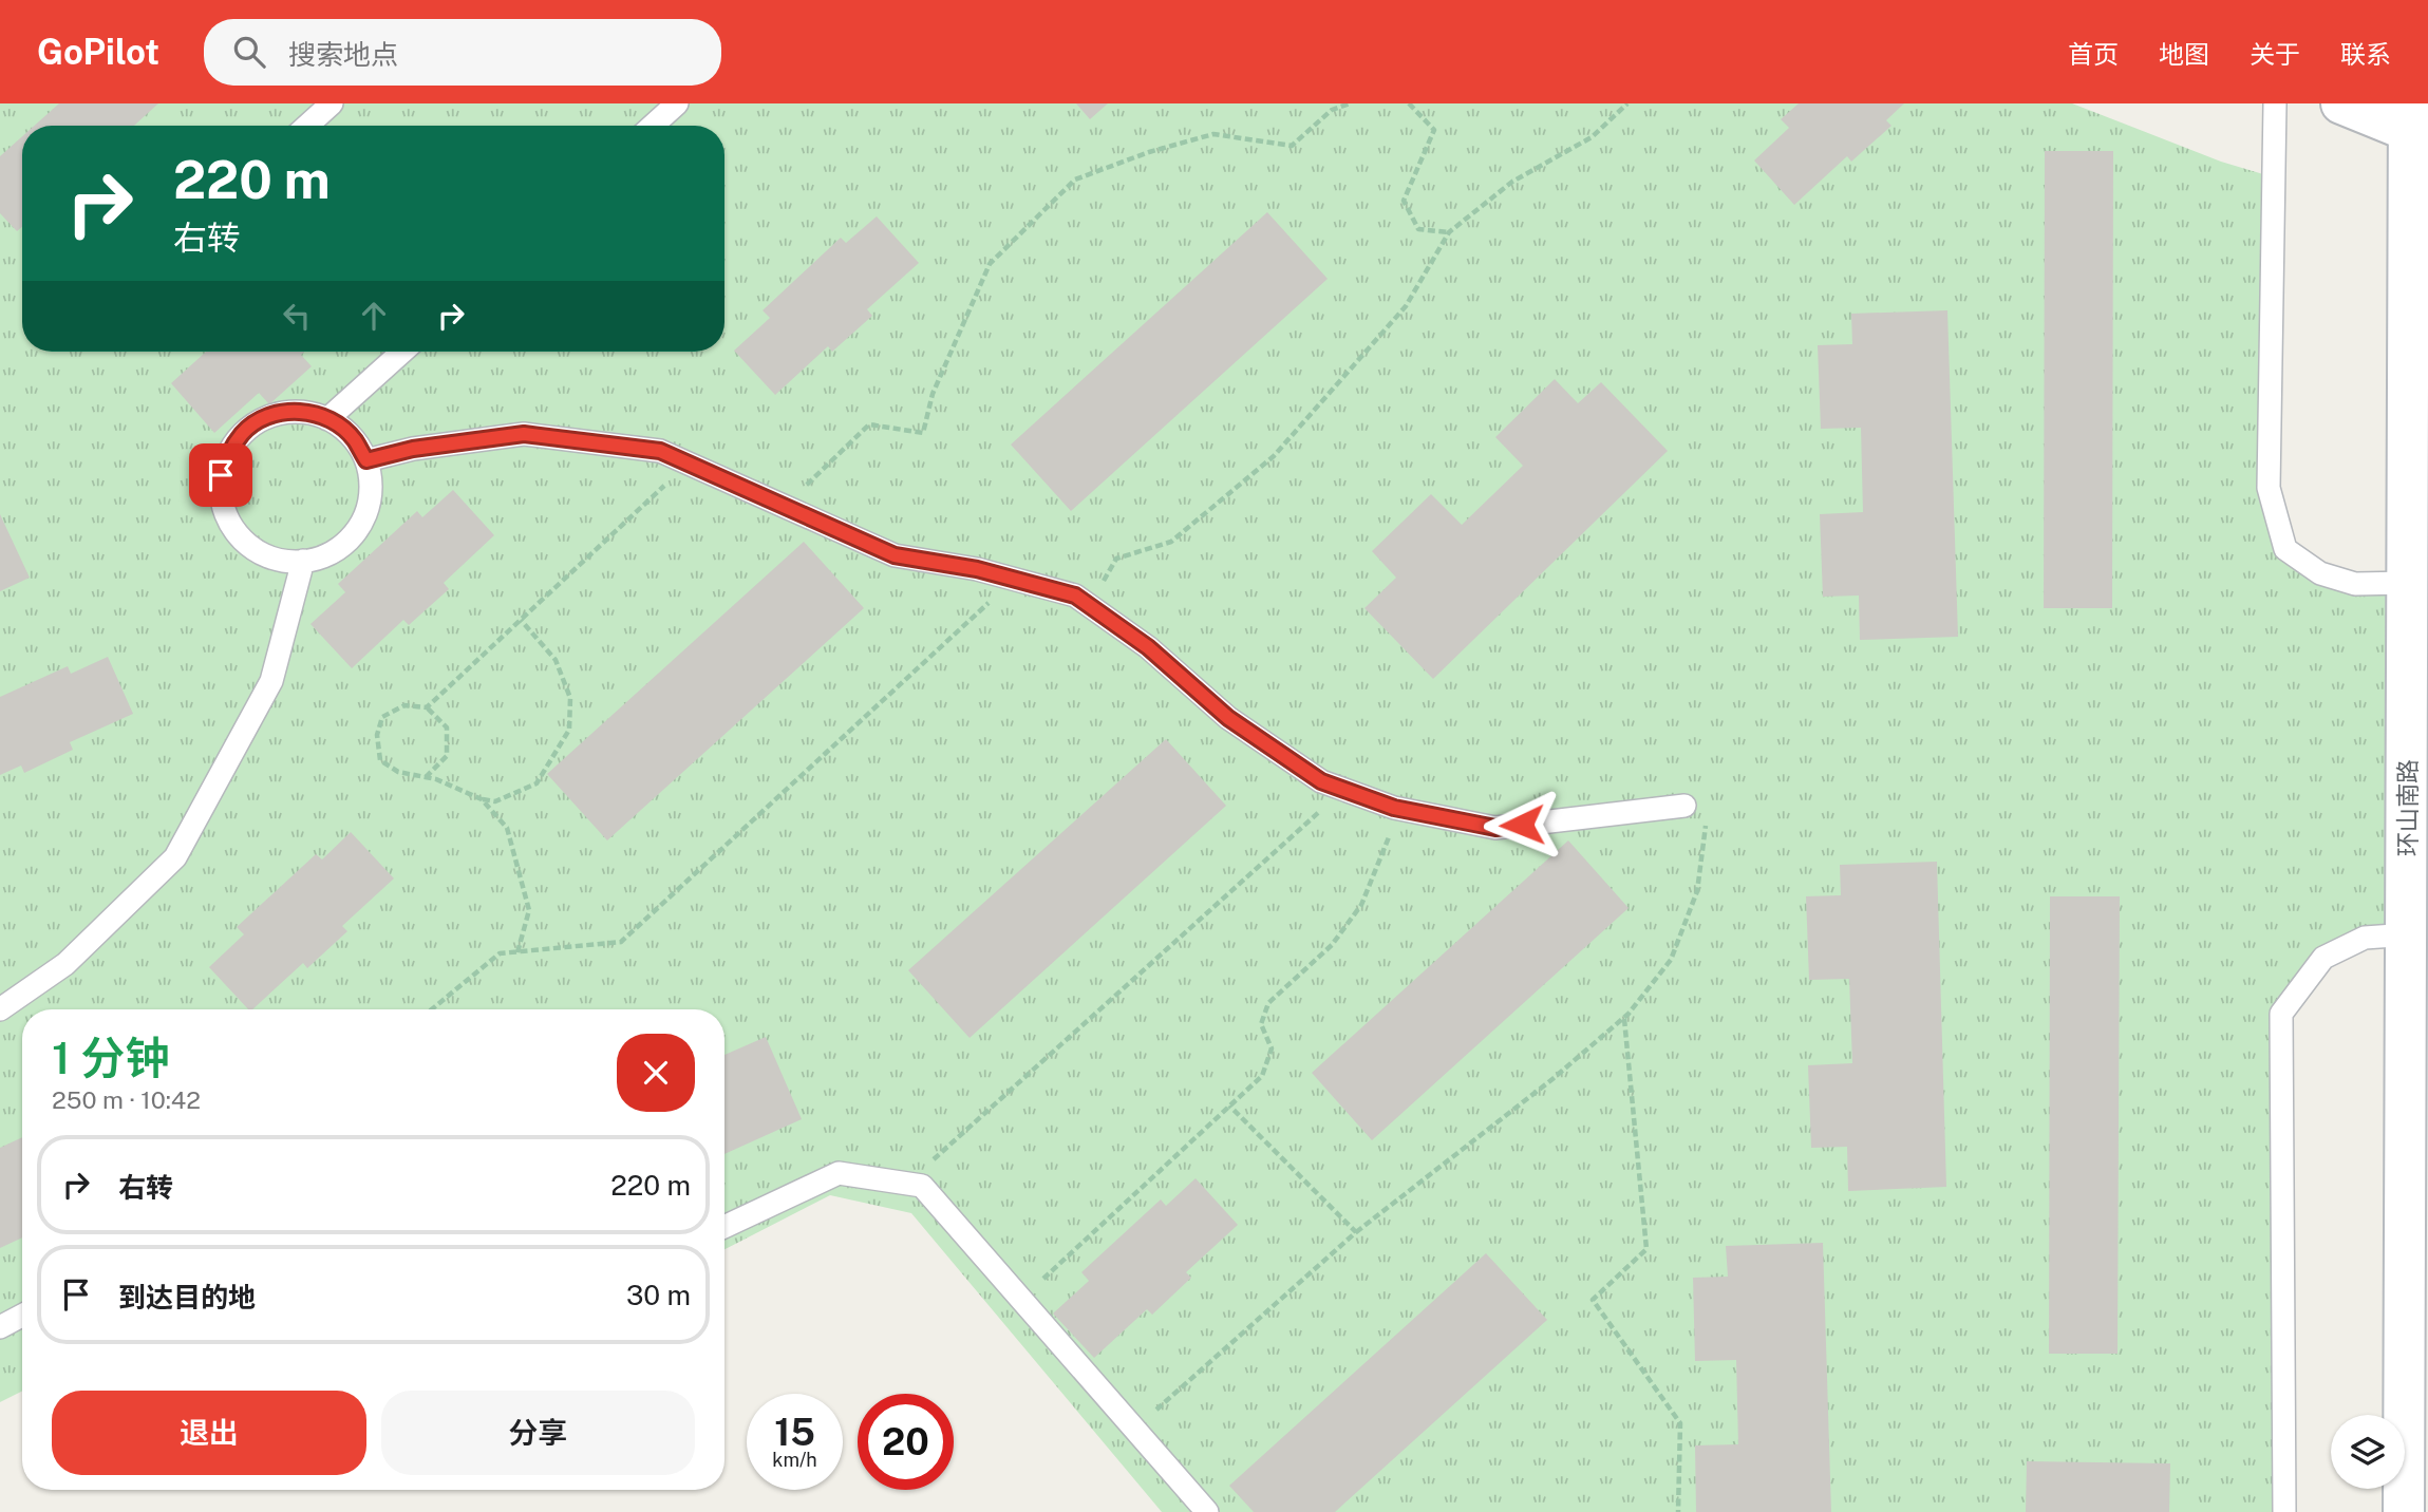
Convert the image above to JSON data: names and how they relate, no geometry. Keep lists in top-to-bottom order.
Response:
{
  "streets": {
    "main road": ["环山南路"]
  },
  "page": {
    "header": "GoPilot",
    "search": "搜索地点",
    "nav": [
      "首页",
      "地图",
      "关于",
      "联系"
    ],
    "turn": ["220 m", "右转"],
    "heading": ["1 分钟", "250 m · 10:42"],
    "list": [
      {
        "name": "右转",
        "value": "220 m"
      },
      {
        "name": "到达目的地",
        "value": "30 m"
      }
    ],
    "buttons": ["退出", "分享"],
    "speed": "15 km/h",
    "limit": "20"
  }
}
